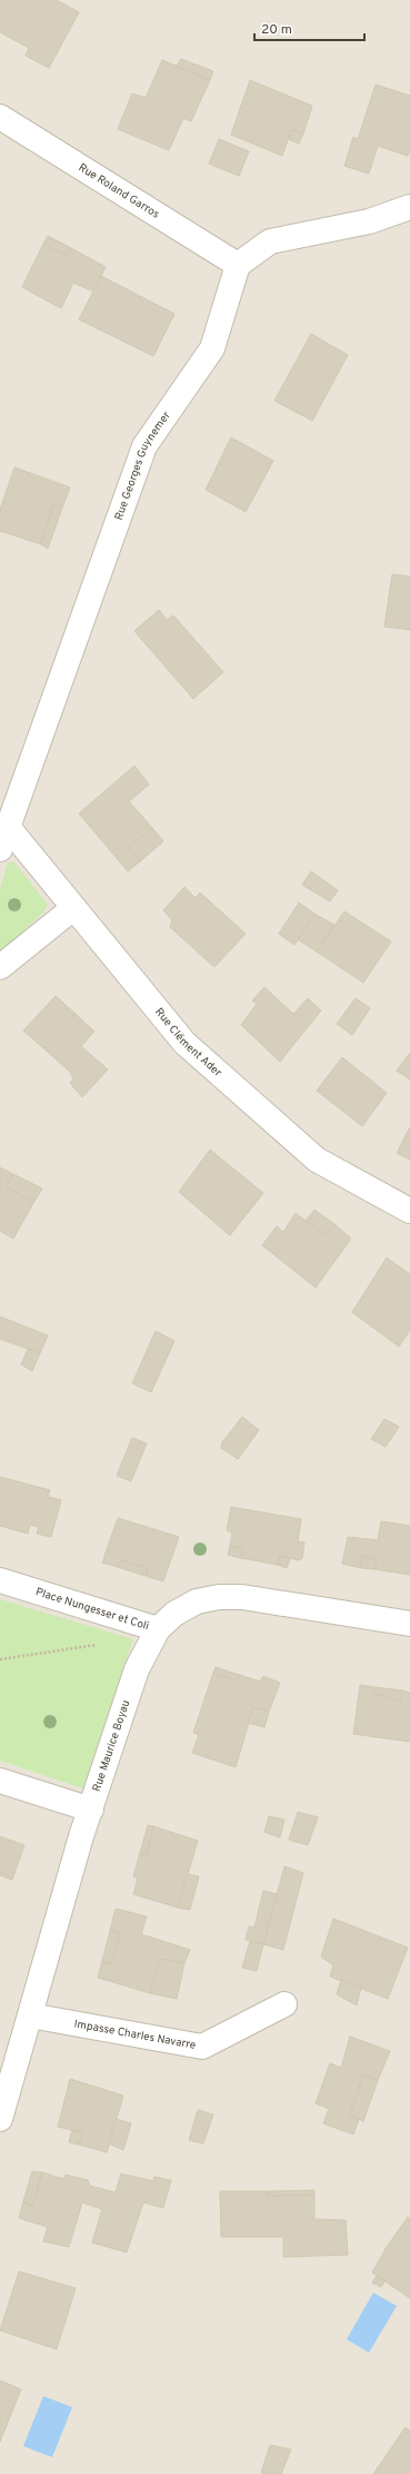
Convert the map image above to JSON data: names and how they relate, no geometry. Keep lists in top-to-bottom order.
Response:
{
  "streets": {
    "street": [
      "Rue Roland Garros",
      "Rue Georges Guynemer",
      "Rue Clément Ader",
      "Place Nungesser et Coli",
      "Rue Maurice Boyau",
      "Impasse Charles Navarre"
    ]
  },
  "crossings": [
    ["Rue Roland Garros", "Rue Georges Guynemer"],
    ["Rue Georges Guynemer", "Rue Clément Ader"],
    ["Place Nungesser et Coli", "Rue Maurice Boyau"],
    ["Rue Maurice Boyau", "Impasse Charles Navarre"]
  ],
  "scale_bar": "20 m"
}
